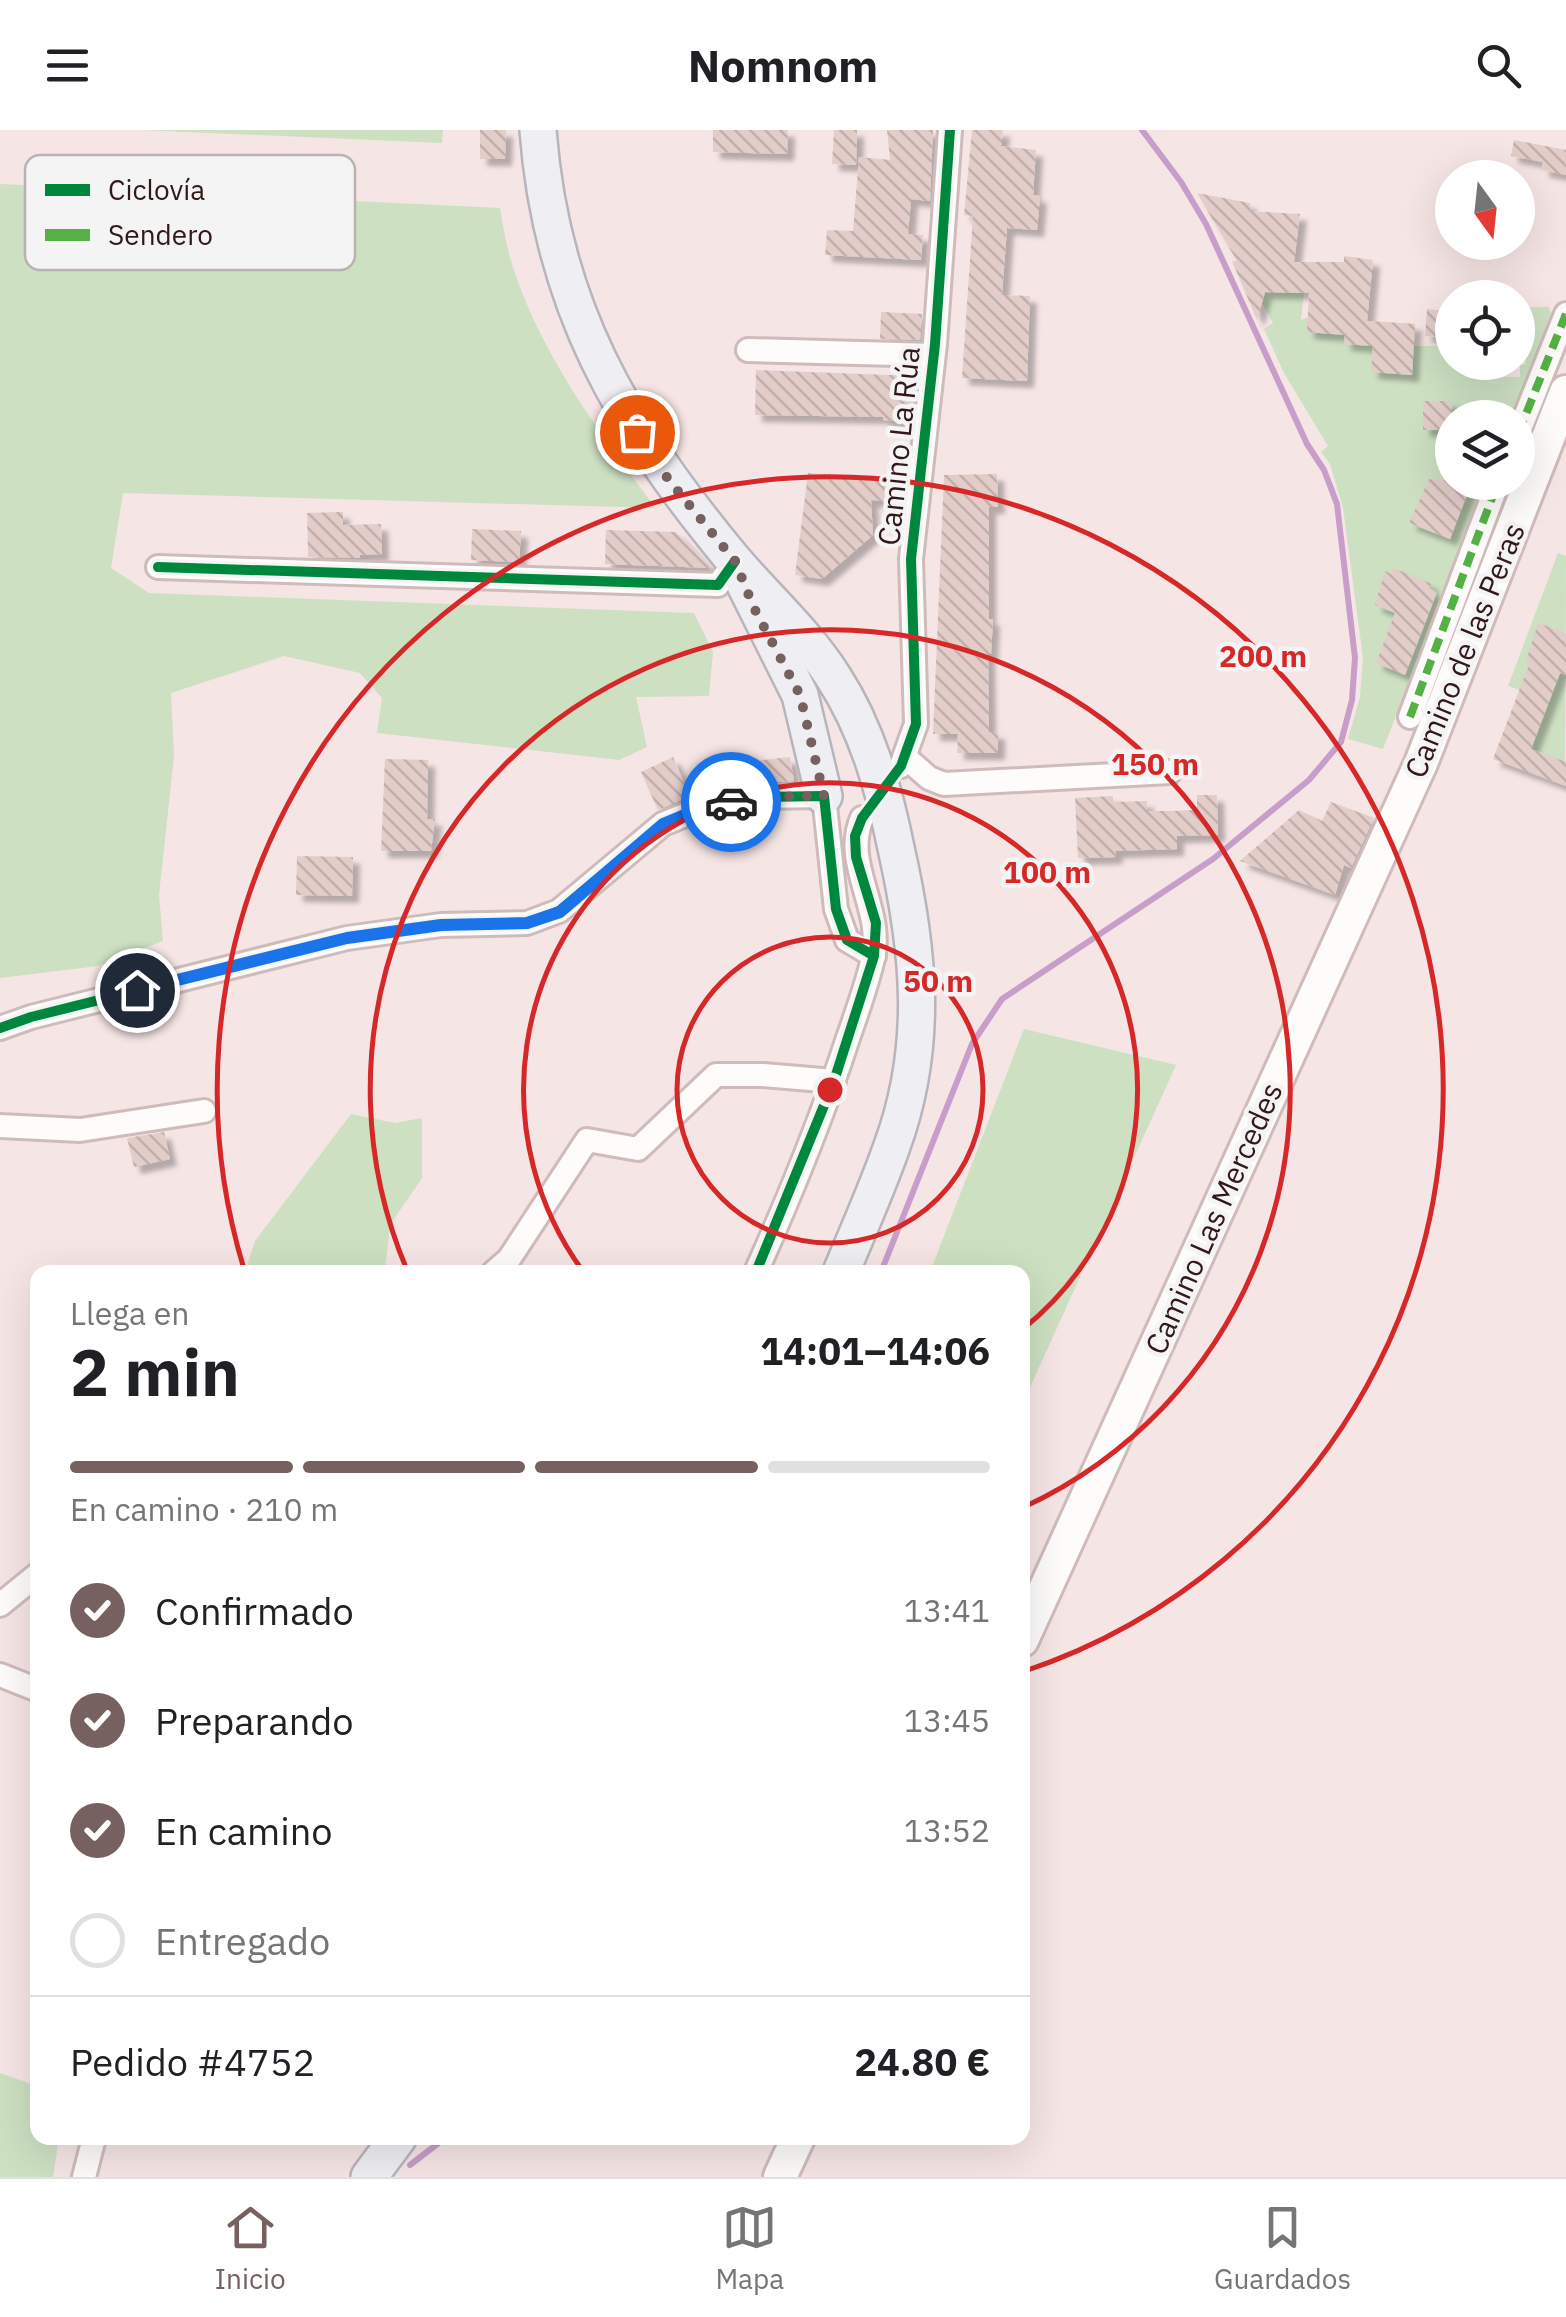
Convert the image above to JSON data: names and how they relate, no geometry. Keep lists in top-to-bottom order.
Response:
{
  "streets": {
    "main road": ["Camino de las Peras", "Camino Las Mercedes"],
    "street": ["Camino La Rúa"]
  },
  "crossings": [
    ["Camino de las Peras", "Camino Las Mercedes"]
  ],
  "legend": ["Ciclovía", "Sendero"],
  "north": "bottom",
  "page": {
    "header": "Nomnom",
    "heading": ["2 min", "Llega en", "14:01–14:06"],
    "panel": ["Pedido #4752", "24.80 €"],
    "bar": "En camino · 210 m",
    "list": [
      ["Confirmado", "13:41"],
      ["Preparando", "13:45"],
      ["En camino", "13:52"],
      "Entregado"
    ],
    "tabs": ["Inicio", "Mapa", "Guardados"]
  },
  "rings": [
    "200 m",
    "150 m",
    "100 m",
    "50 m"
  ]
}
